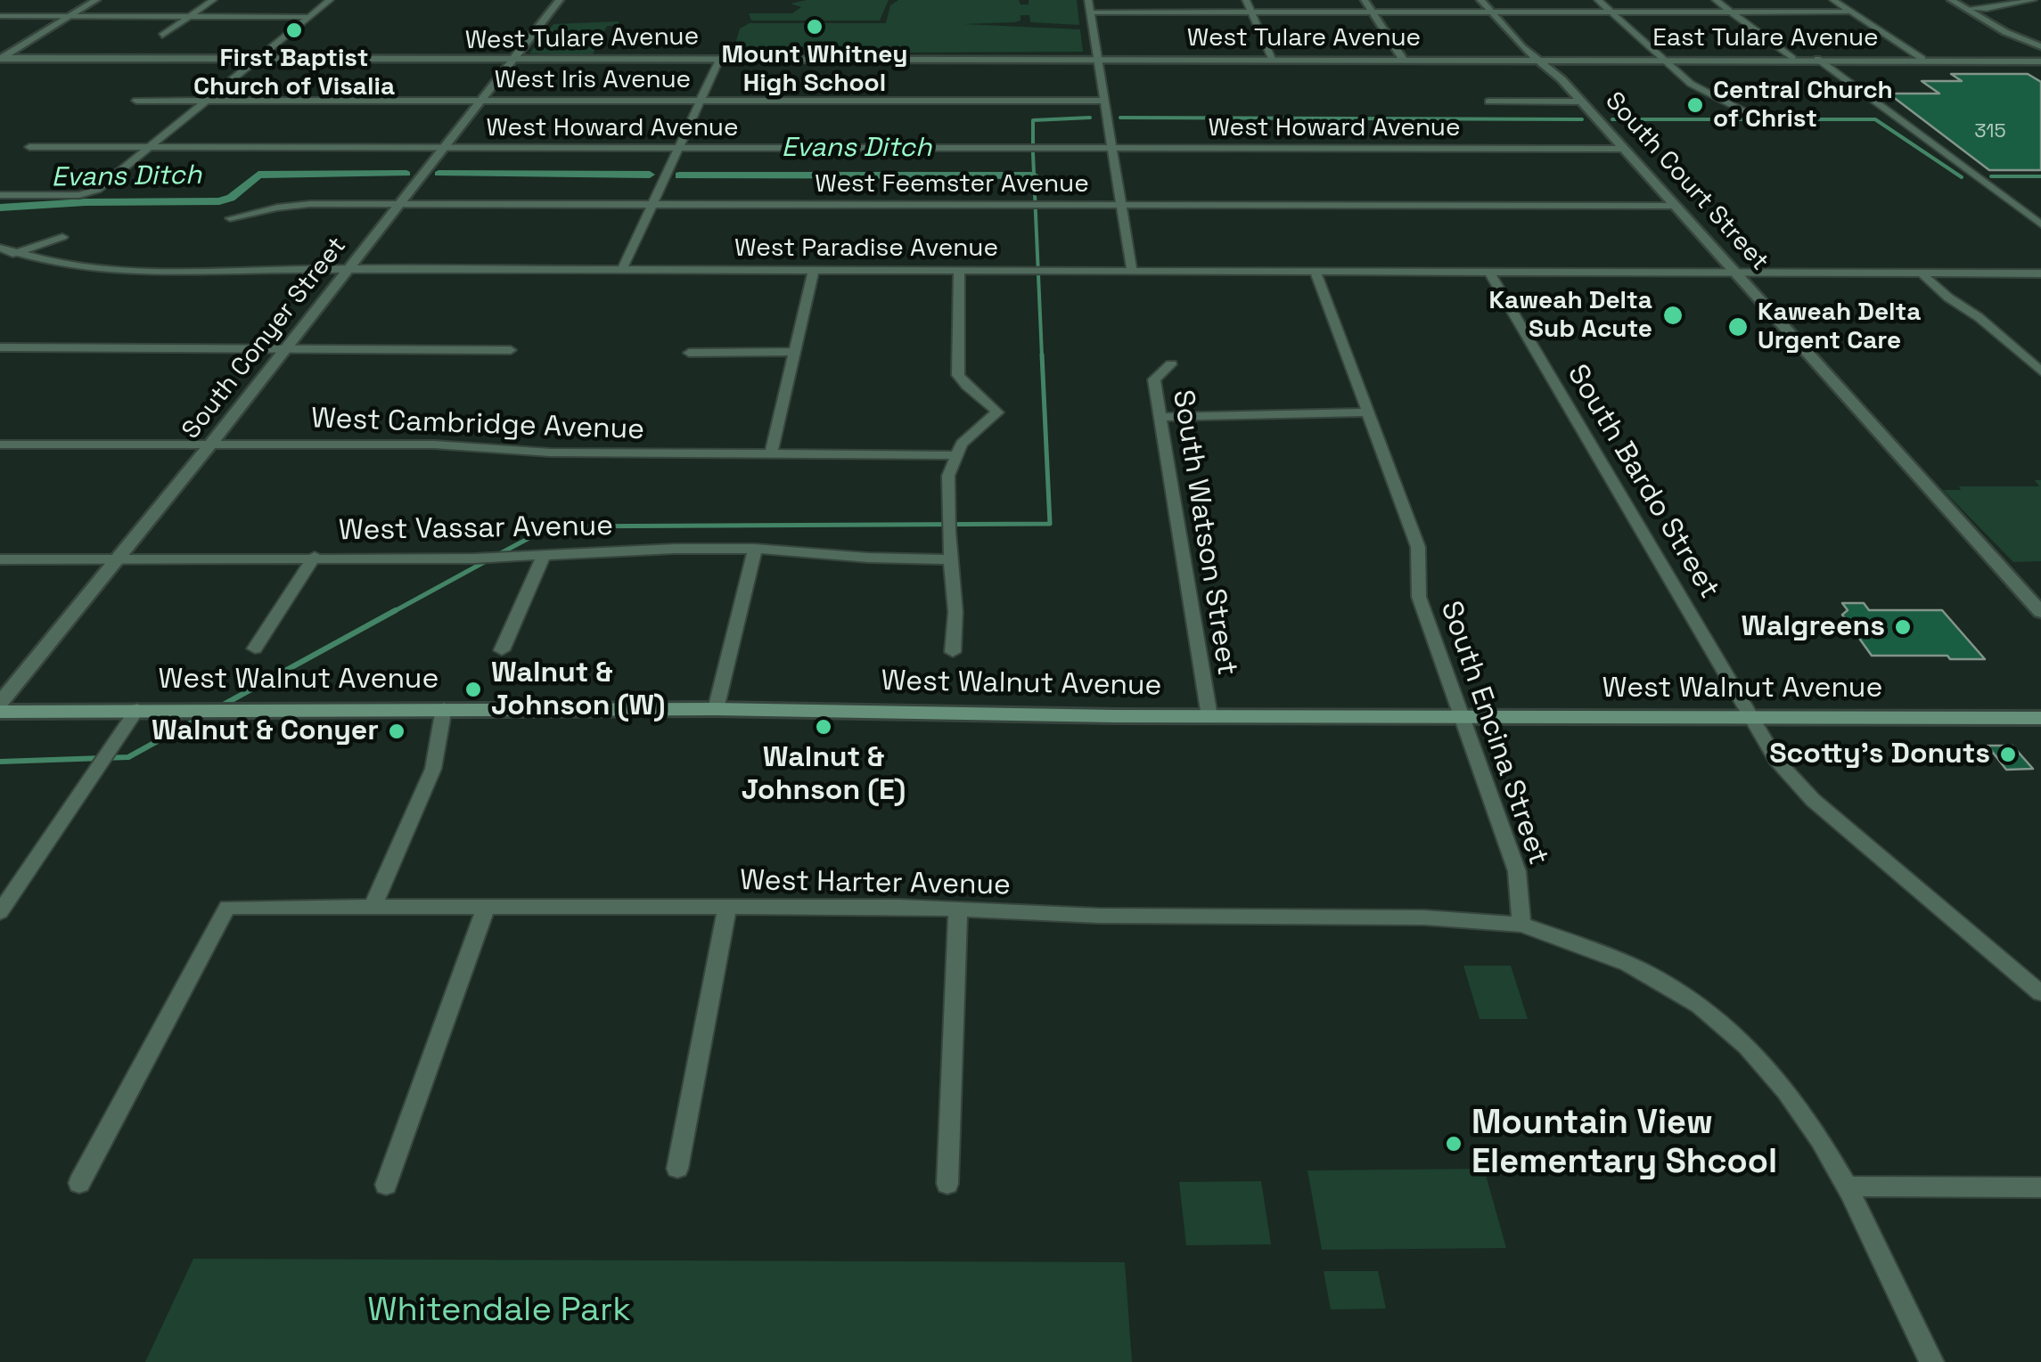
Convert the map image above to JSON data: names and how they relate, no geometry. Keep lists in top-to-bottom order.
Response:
{
  "streets": {
    "main road": ["West Walnut Avenue"],
    "street": [
      "West Tulare Avenue",
      "East Tulare Avenue",
      "West Iris Avenue",
      "West Howard Avenue",
      "South Court Street",
      "West Feemster Avenue",
      "West Paradise Avenue",
      "South Conyer Street",
      "West Cambridge Avenue",
      "South Bardo Street",
      "West Vassar Avenue",
      "South Watson Street",
      "South Encina Street",
      "West Harter Avenue"
    ]
  },
  "crossings": [
    ["West Tulare Avenue", "East Tulare Avenue"],
    ["West Tulare Avenue", "South Court Street"],
    ["West Tulare Avenue", "South Conyer Street"],
    ["East Tulare Avenue", "South Court Street"],
    ["West Iris Avenue", "South Conyer Street"],
    ["West Howard Avenue", "South Court Street"],
    ["West Howard Avenue", "South Conyer Street"],
    ["South Court Street", "West Feemster Avenue"],
    ["South Court Street", "West Paradise Avenue"],
    ["West Feemster Avenue", "South Conyer Street"],
    ["West Paradise Avenue", "South Conyer Street"],
    ["West Paradise Avenue", "South Bardo Street"],
    ["West Paradise Avenue", "South Encina Street"],
    ["South Conyer Street", "West Cambridge Avenue"],
    ["South Conyer Street", "West Vassar Avenue"],
    ["South Bardo Street", "West Walnut Avenue"],
    ["South Watson Street", "West Walnut Avenue"],
    ["West Walnut Avenue", "South Encina Street"],
    ["South Encina Street", "West Harter Avenue"]
  ],
  "water": ["Evans Ditch"],
  "parks": ["Whitendale Park"],
  "places": [
    "Mount Whitney High School",
    "First Baptist Church of Visalia",
    "Central Church of Christ",
    "Kaweah Delta Sub Acute",
    "Kaweah Delta Urgent Care",
    "Walgreens",
    "Walnut & Johnson (W)",
    "Walnut & Johnson (E)",
    "Walnut & Conyer",
    "Scotty's Donuts",
    "Mountain View Elementary Shcool"
  ],
  "house_numbers": ["315"]
}
